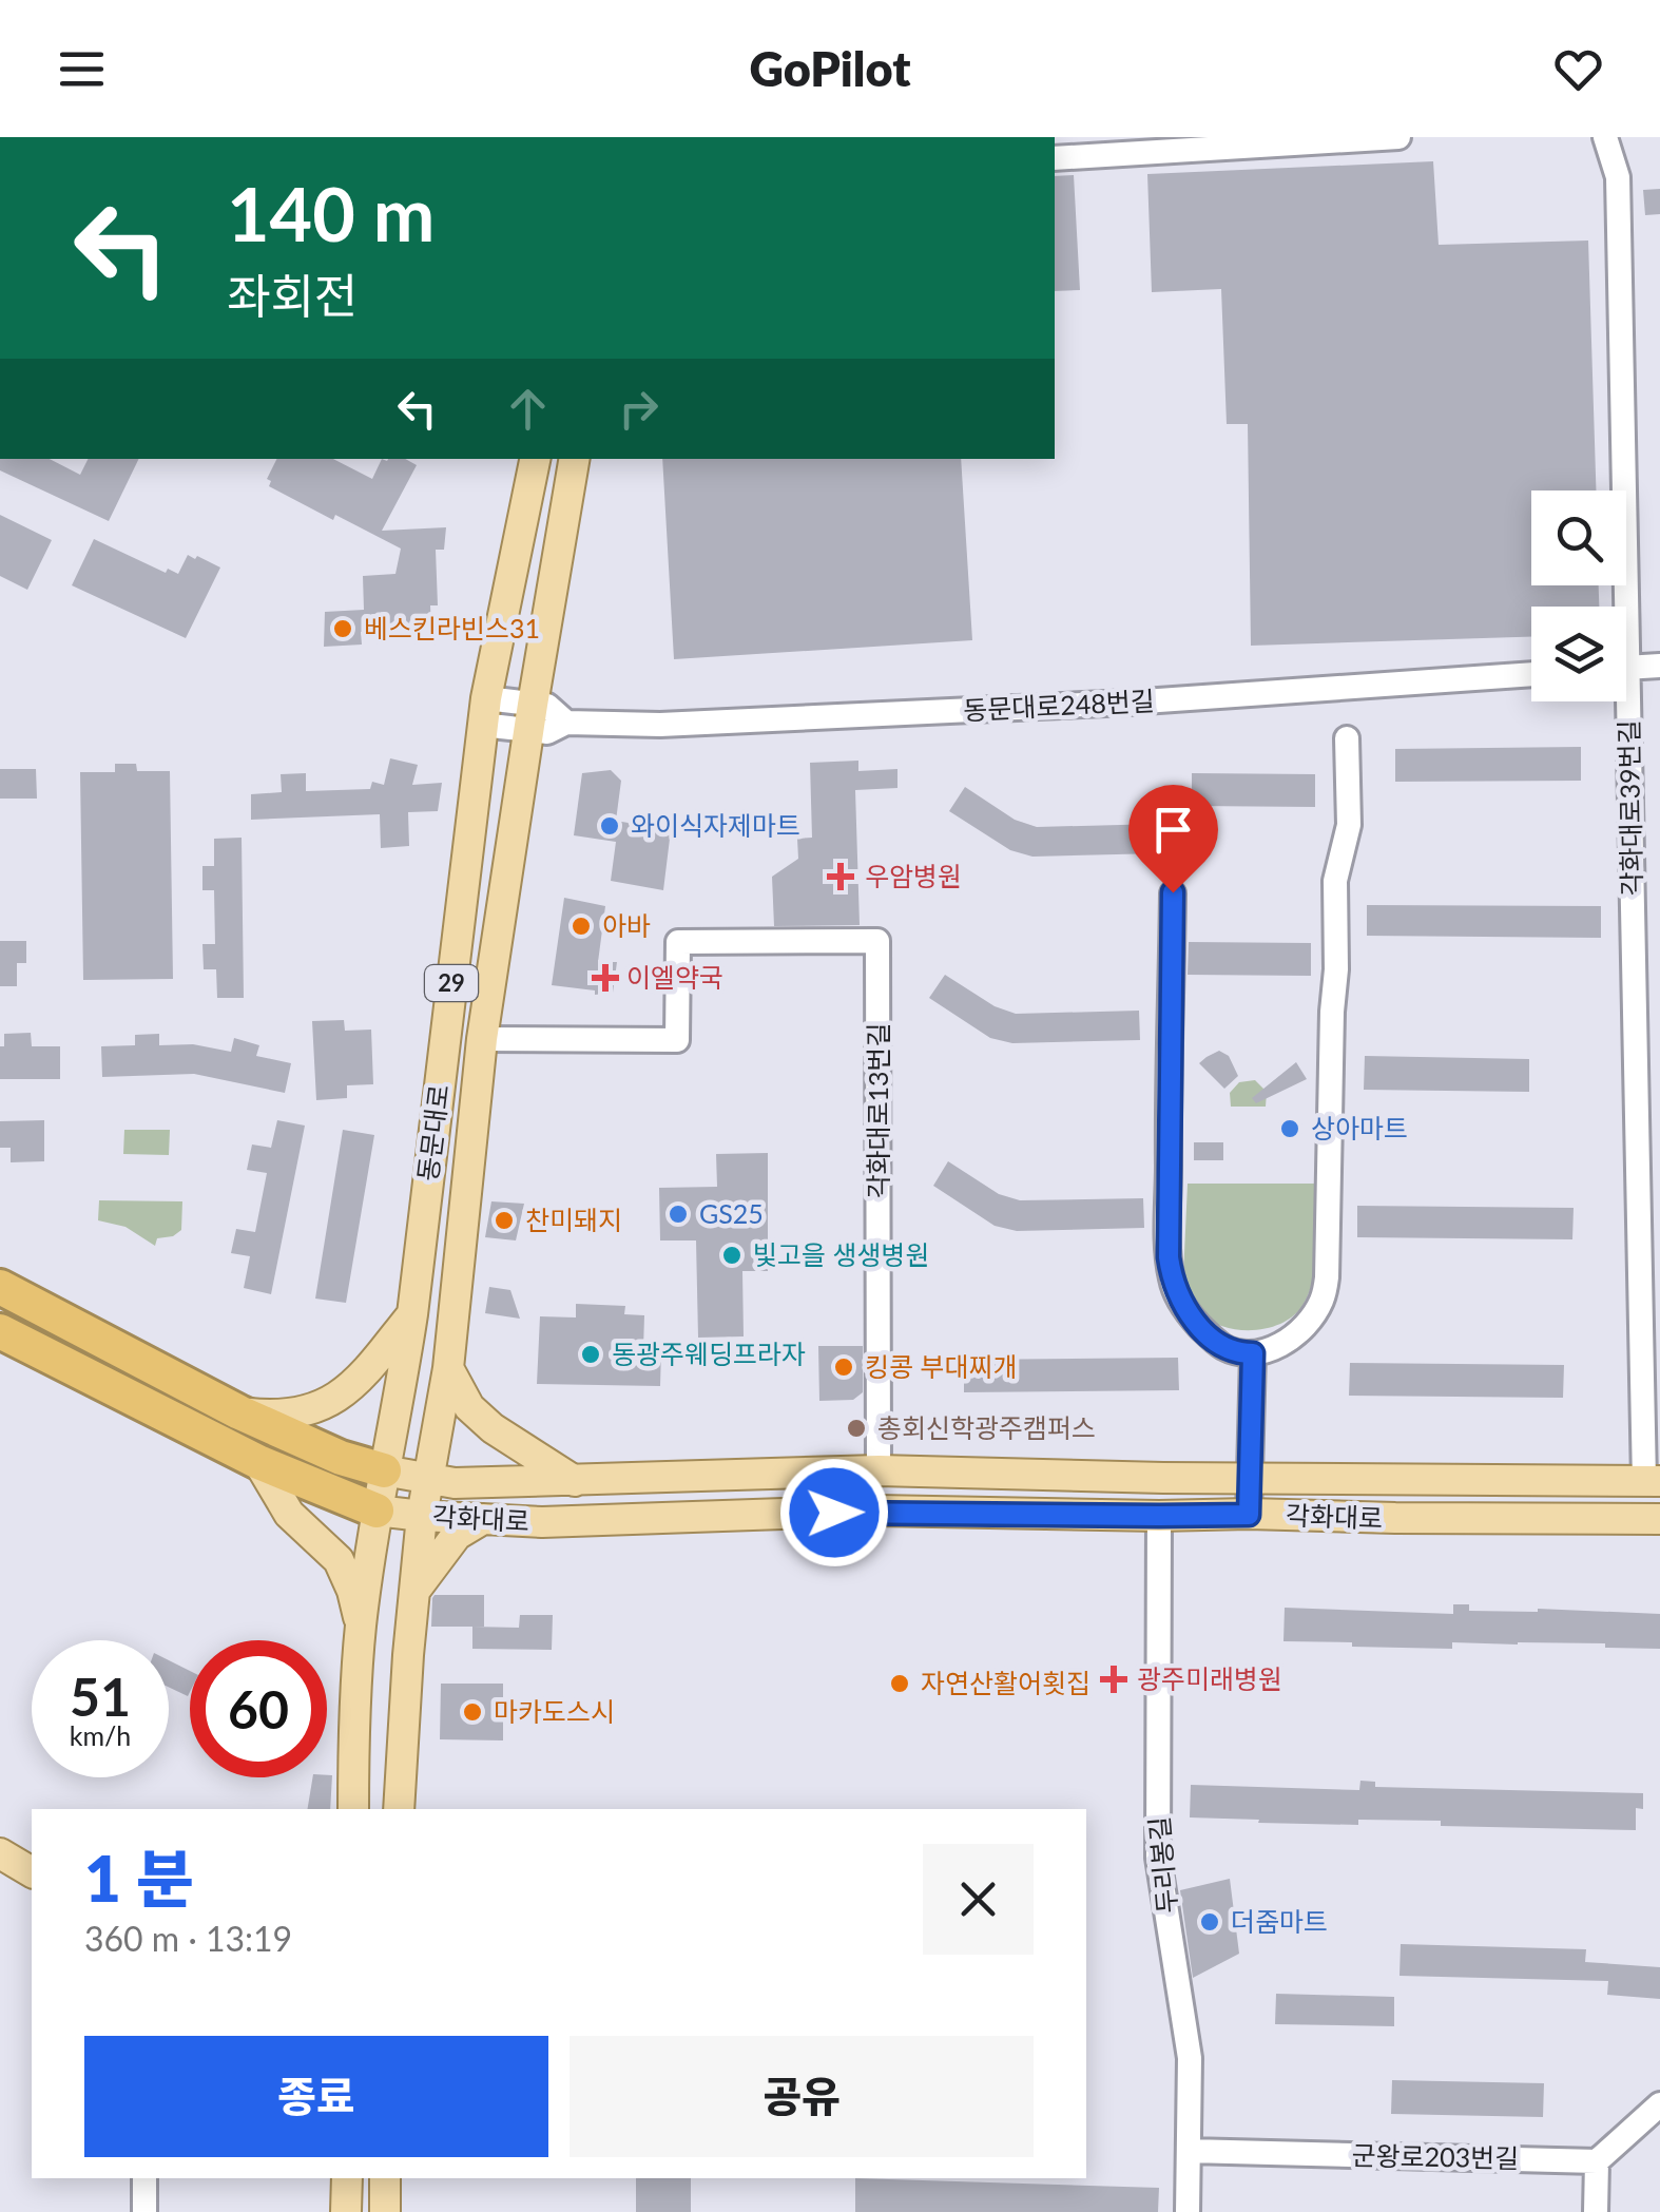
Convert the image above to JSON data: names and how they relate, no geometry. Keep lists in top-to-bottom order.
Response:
{
  "streets": {
    "main road": ["29", "동문대로", "각화대로"],
    "street": [
      "동문대로248번길",
      "각화대로39번길",
      "각화대로13번길",
      "두리봉길",
      "군왕로203번길"
    ]
  },
  "crossings": [
    ["동문대로248번길", "동문대로"],
    ["각화대로39번길", "각화대로"],
    ["각화대로13번길", "동문대로"],
    ["각화대로13번길", "각화대로"],
    ["동문대로", "각화대로"],
    ["각화대로", "두리봉길"],
    ["두리봉길", "군왕로203번길"]
  ],
  "places": {
    "other": [
      "베스킨라빈스31",
      "와이식자제마트",
      "아바",
      "상아마트",
      "GS25",
      "찬미돼지",
      "빛고을 생생병원",
      "동광주웨딩프라자",
      "킹콩 부대찌개",
      "총회신학광주캠퍼스",
      "자연산활어횟집",
      "마카도스시",
      "더줌마트"
    ],
    "health": ["우암병원", "이엘약국", "광주미래병원"]
  },
  "page": {
    "header": "GoPilot",
    "turn": ["140 m", "좌회전"],
    "speed": "51 km/h",
    "limit": "60",
    "heading": ["1 분", "360 m · 13:19"],
    "buttons": ["종료", "공유"]
  }
}
